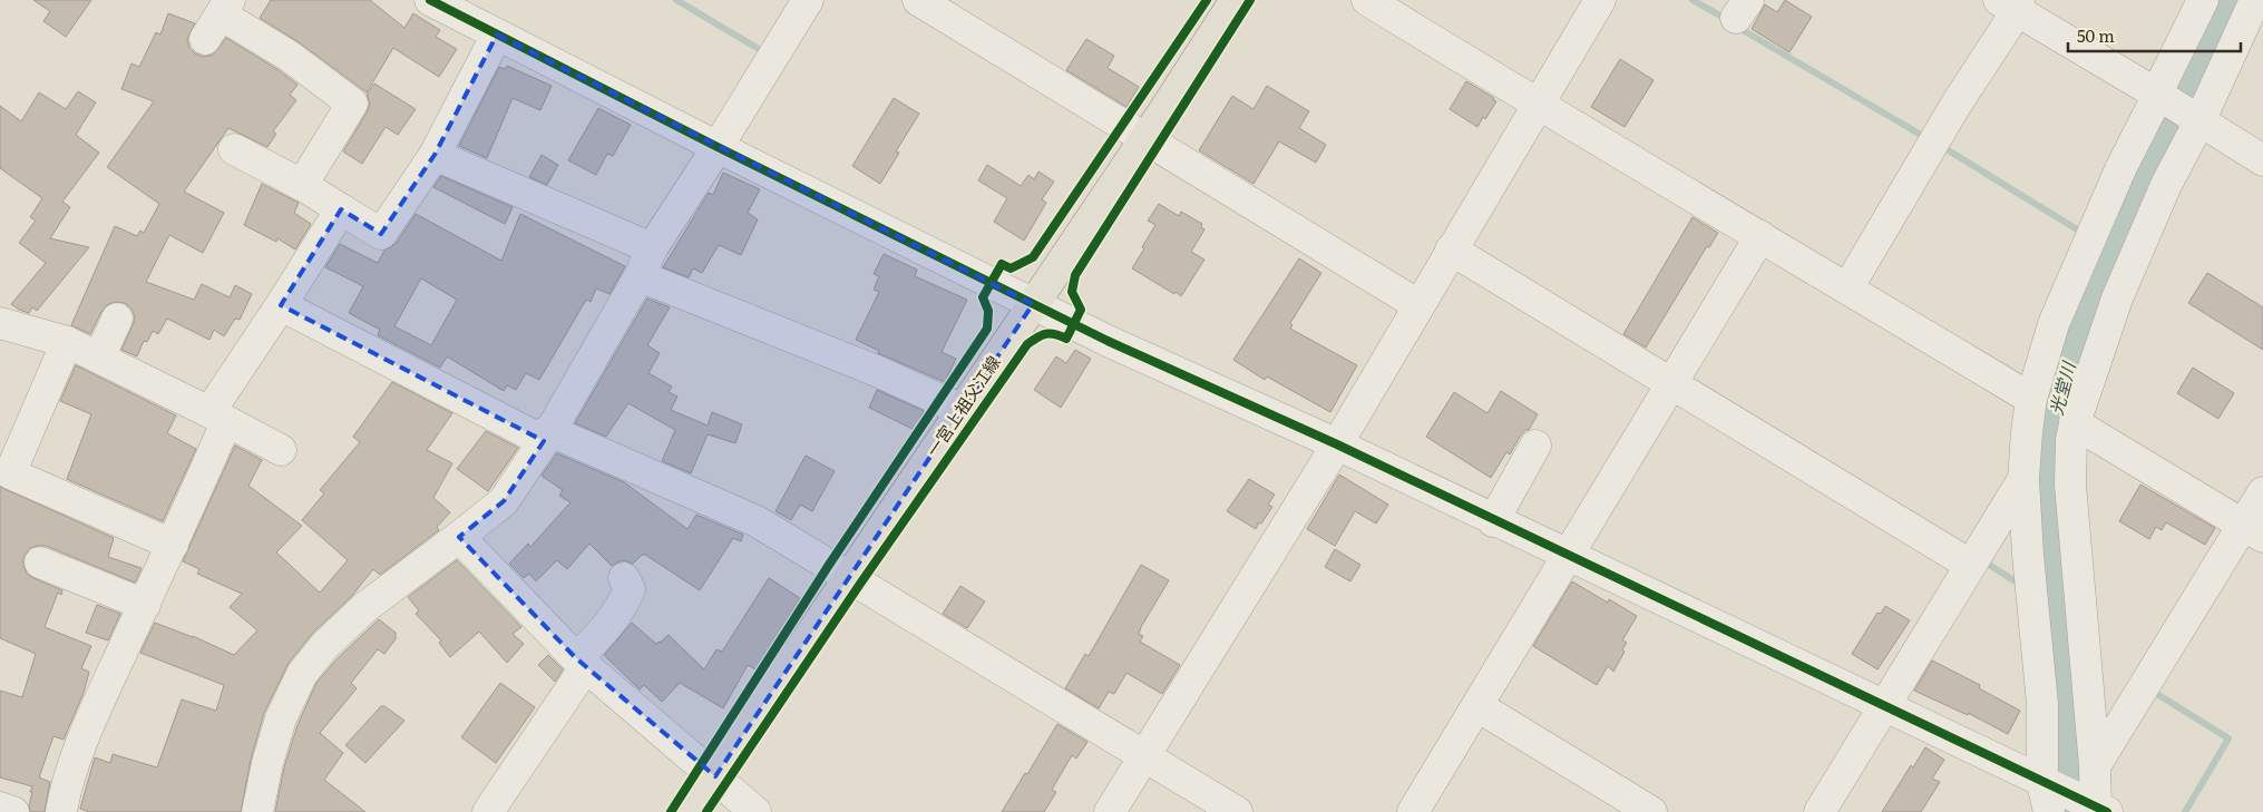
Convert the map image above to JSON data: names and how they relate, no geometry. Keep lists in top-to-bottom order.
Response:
{
  "streets": {
    "main road": ["一宮上祖父江線"]
  },
  "water": ["光堂川"],
  "scale_bar": "50 m"
}
